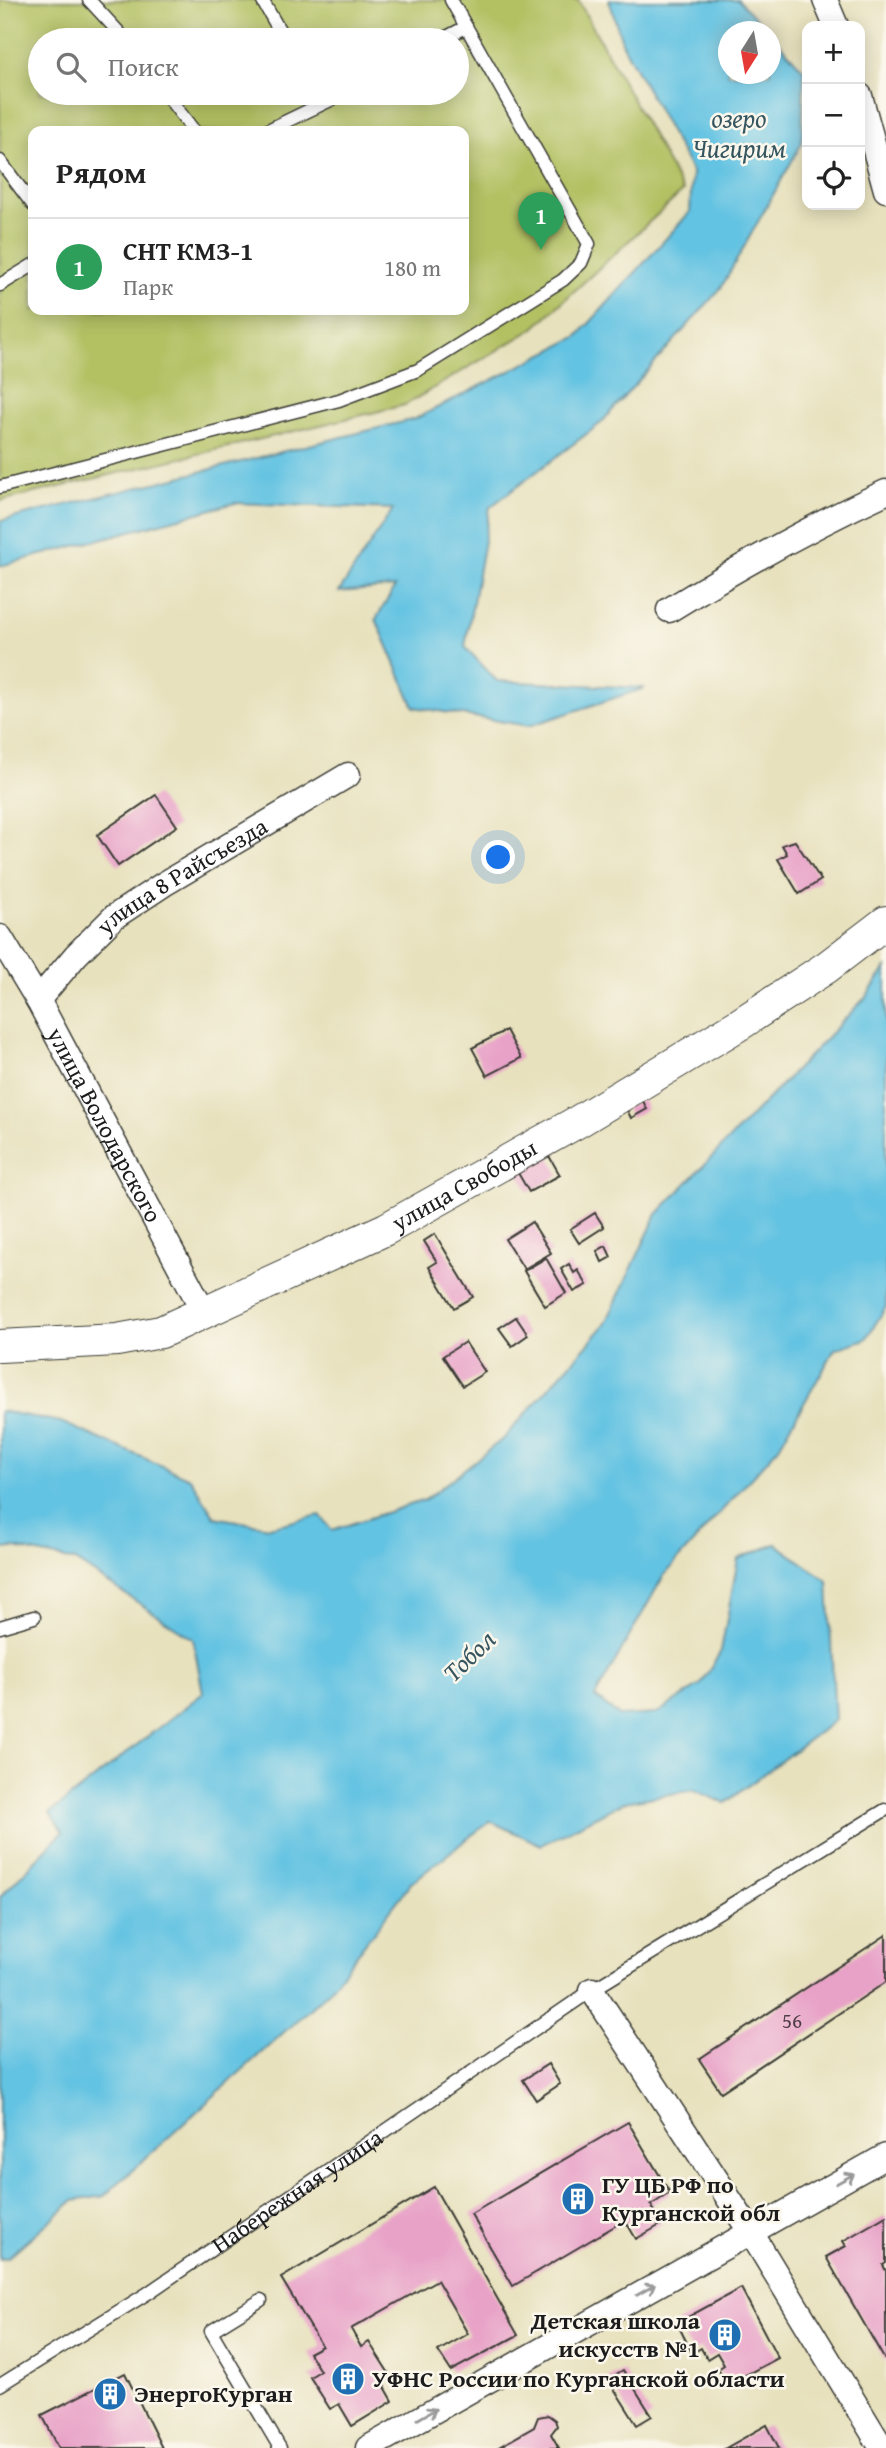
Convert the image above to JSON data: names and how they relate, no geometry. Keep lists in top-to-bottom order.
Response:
{
  "streets": {
    "street": ["улица 8 Райсъезда", "улица Володарского", "улица Свободы"],
    "lane": ["Набережная улица"]
  },
  "crossings": [
    ["улица 8 Райсъезда", "улица Володарского"],
    ["улица Володарского", "улица Свободы"]
  ],
  "water": ["озеро Чигирим", "Тобол"],
  "places": {
    "building": [
      "ГУ ЦБ РФ по Курганской обл",
      "Детская школа искусств №1",
      "УФНС России по Курганской области",
      "ЭнергоКурган"
    ]
  },
  "house_numbers": ["56"],
  "north": "bottom",
  "page": {
    "map_buttons": ["+", "−"],
    "search": "Поиск",
    "heading": "Рядом",
    "pins": "1",
    "list": [
      {
        "mark": "1",
        "name": "СНТ КМЗ-1",
        "note": "Парк",
        "value": "180 m"
      }
    ]
  }
}
